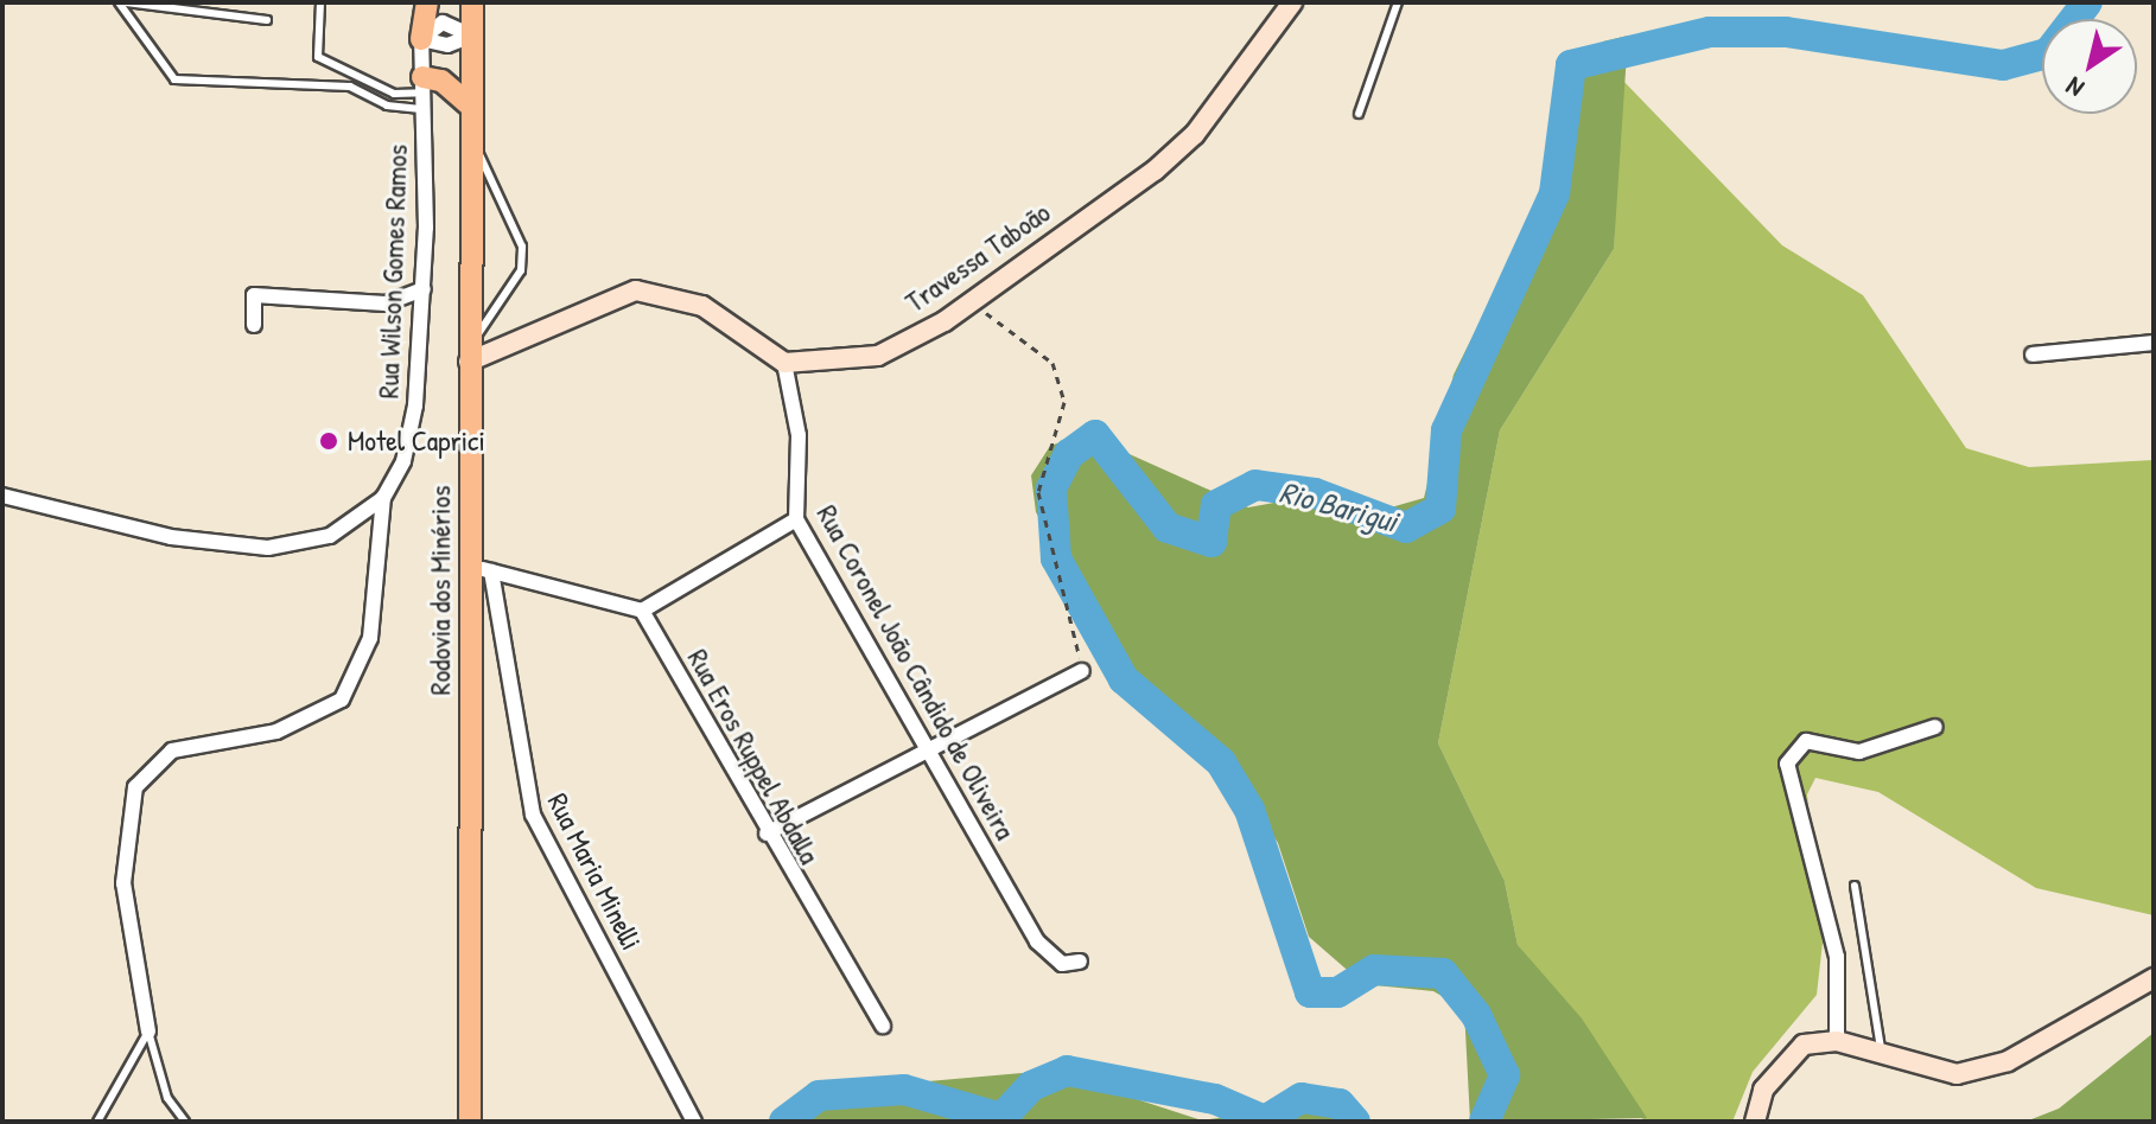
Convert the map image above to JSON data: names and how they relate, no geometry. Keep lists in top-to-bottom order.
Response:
{
  "streets": {
    "main road": ["Rodovia dos Minérios"],
    "street": [
      "Travessa Taboão",
      "Rua Wilson Gomes Ramos",
      "Rua Coronel João Cândido de Oliveira",
      "Rua Eros Ruppel Abdalla",
      "Rua Maria Minelli"
    ]
  },
  "crossings": [
    ["Travessa Taboão", "Rua Coronel João Cândido de Oliveira"]
  ],
  "water": ["Rio Barigui"],
  "places": ["Motel Caprici"],
  "north": "bottom left"
}
